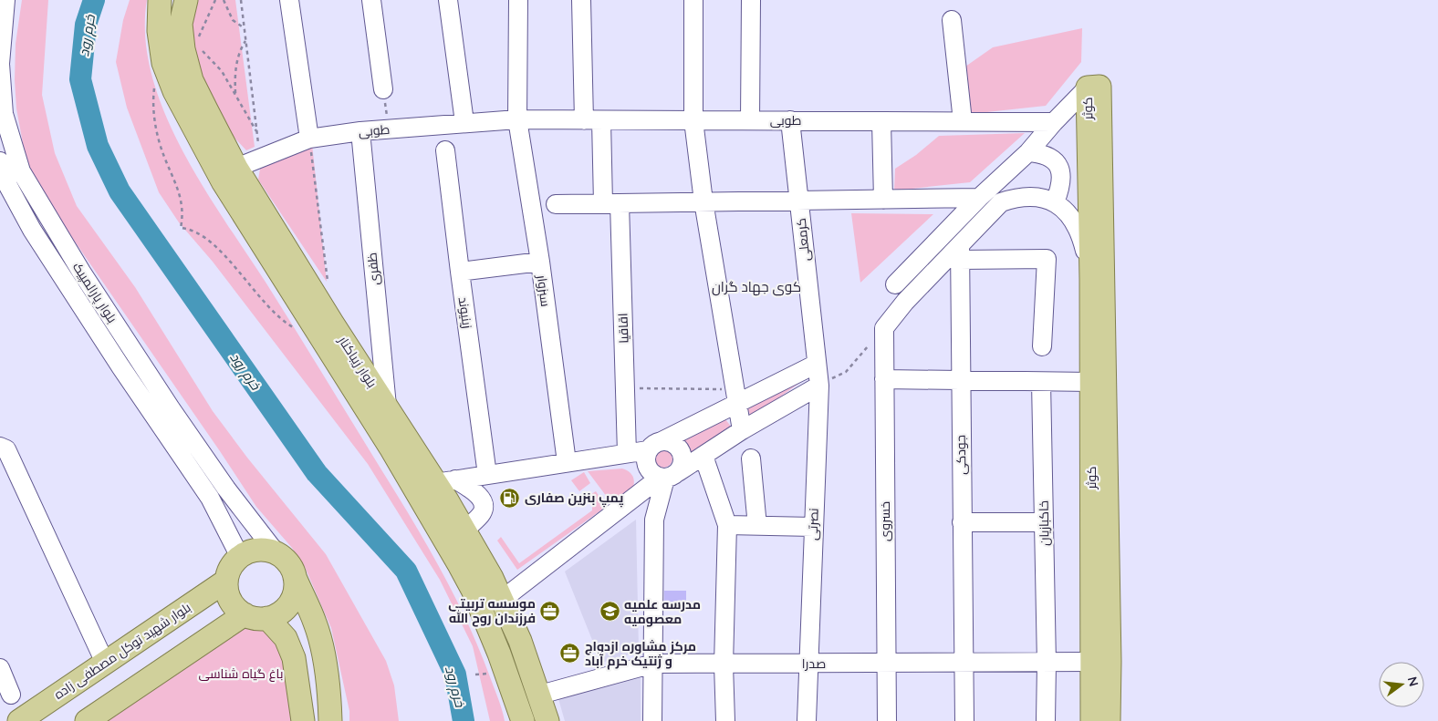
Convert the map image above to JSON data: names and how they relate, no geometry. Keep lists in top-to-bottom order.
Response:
{
  "streets": {
    "main road": ["کوثر", "بلوار زیباکنار", "بلوار شهید توکل مصطفی زاده"],
    "street": [
      "طوبی",
      "کرمعلی",
      "ظفری",
      "سبزوار",
      "بلوار پارالمپیک",
      "زینیوند",
      "اقاقیا",
      "جودکی",
      "خسروی",
      "خاکبازیان",
      "نصرتی",
      "صدرا"
    ]
  },
  "crossings": [
    ["کوثر", "صدرا"],
    ["طوبی", "کرمعلی"],
    ["طوبی", "ظفری"],
    ["طوبی", "سبزوار"],
    ["طوبی", "اقاقیا"],
    ["طوبی", "بلوار زیباکنار"],
    ["کرمعلی", "نصرتی"],
    ["ظفری", "بلوار زیباکنار"],
    ["بلوار پارالمپیک", "بلوار شهید توکل مصطفی زاده"],
    ["بلوار زیباکنار", "صدرا"],
    ["جودکی", "صدرا"],
    ["خسروی", "صدرا"],
    ["خاکبازیان", "صدرا"],
    ["نصرتی", "صدرا"]
  ],
  "districts": ["کوی جهاد گران"],
  "water": ["خرم رود"],
  "parks": ["باغ گیاه شناسی"],
  "places": {
    "fuel station": ["پمپ بنزین صفاری"],
    "office": ["موسسه تربیتی فرزندان روح الله", "مرکز مشاوره ازدواج و ژنتیک خرم آباد"],
    "school or university": ["مدرسه علمیه معصومیه"]
  },
  "north": "right"
}
